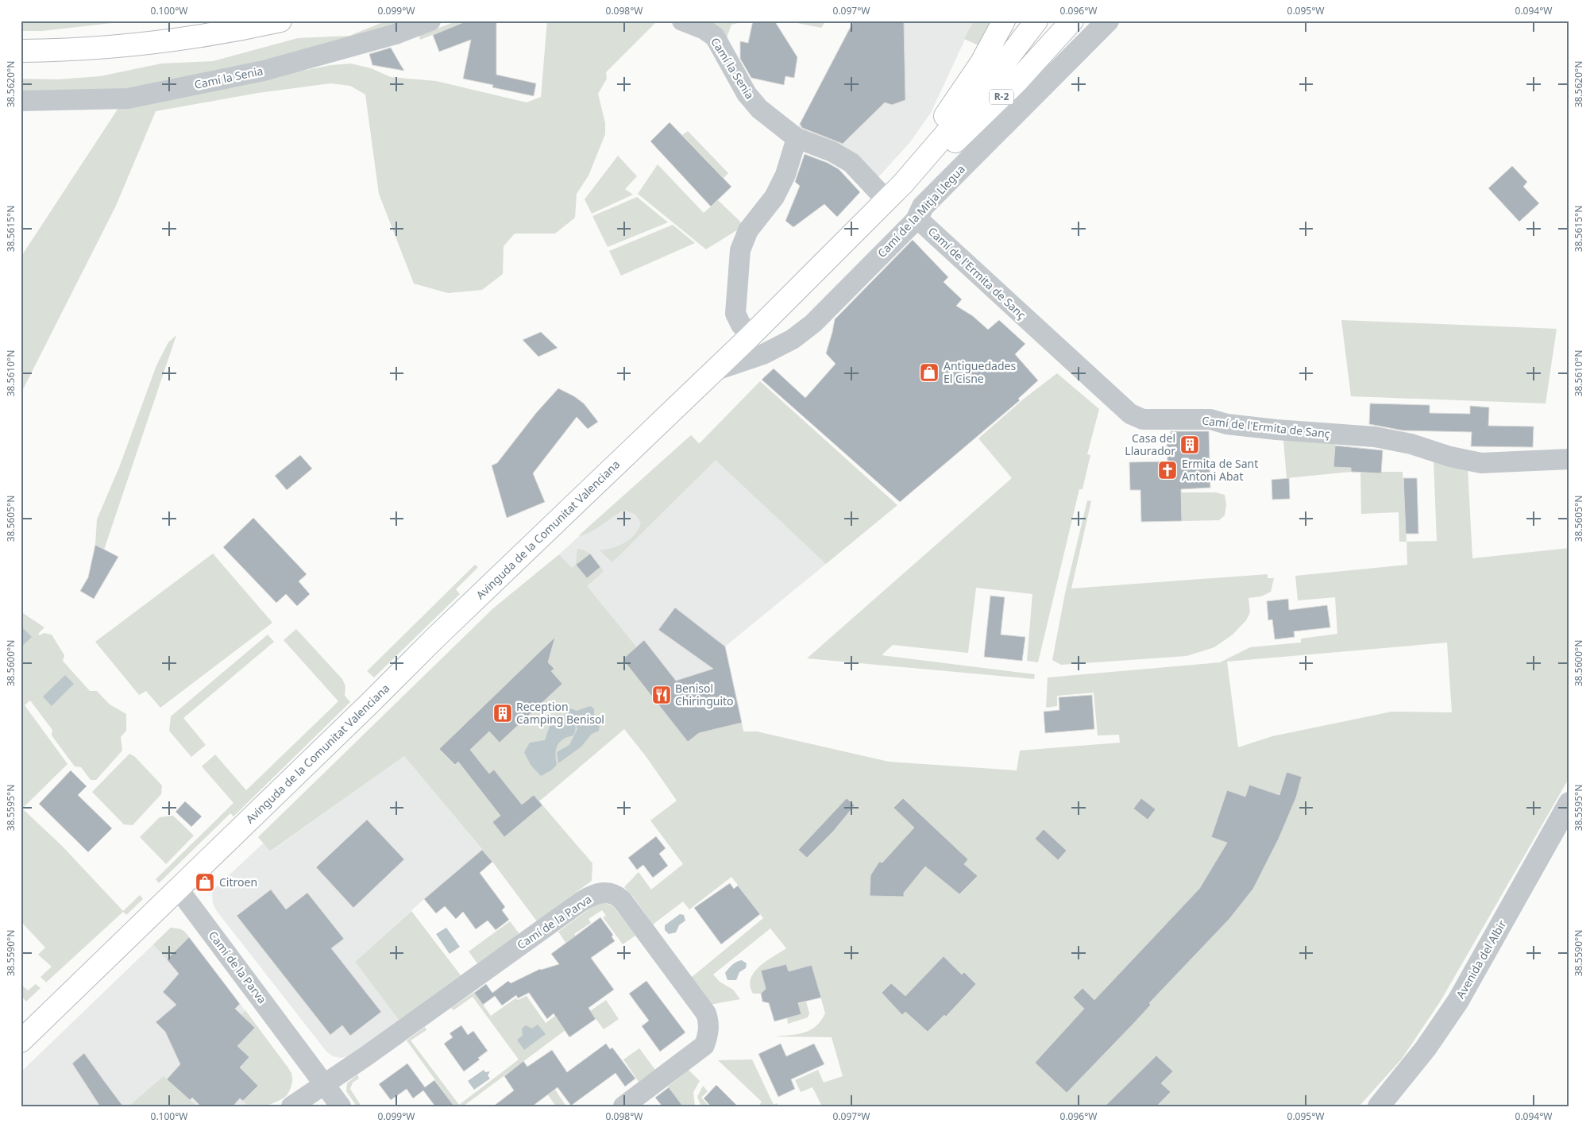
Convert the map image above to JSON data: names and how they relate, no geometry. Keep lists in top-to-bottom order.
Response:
{
  "streets": {
    "main road": ["R-2", "Avinguda de la Comunitat Valenciana"],
    "street": [
      "Camí la Senia",
      "Camí de la Mitja Llegua",
      "Camí de l'Ermita de Sanç",
      "Camí de la Parva",
      "Avenida del Albir"
    ]
  },
  "crossings": [
    ["Camí la Senia", "Avinguda de la Comunitat Valenciana"],
    ["Camí de la Mitja Llegua", "Camí de l'Ermita de Sanç"],
    ["Camí de la Mitja Llegua", "Avinguda de la Comunitat Valenciana"],
    ["Avinguda de la Comunitat Valenciana", "Camí de la Parva"]
  ],
  "places": {
    "shop": ["Antiguedades El Cisne", "Citroen"],
    "building": ["Casa del Llaurador", "Reception Camping Benisol"],
    "church": ["Ermita de Sant Antoni Abat"],
    "restaurant": ["Benisol Chiringuito"]
  },
  "coordinates": [
    "0.100°W",
    "0.099°W",
    "0.098°W",
    "0.097°W",
    "0.096°W",
    "0.095°W",
    "0.094°W",
    "38.5620°N",
    "38.5615°N",
    "38.5610°N",
    "38.5605°N",
    "38.5600°N",
    "38.5595°N",
    "38.5590°N"
  ]
}
